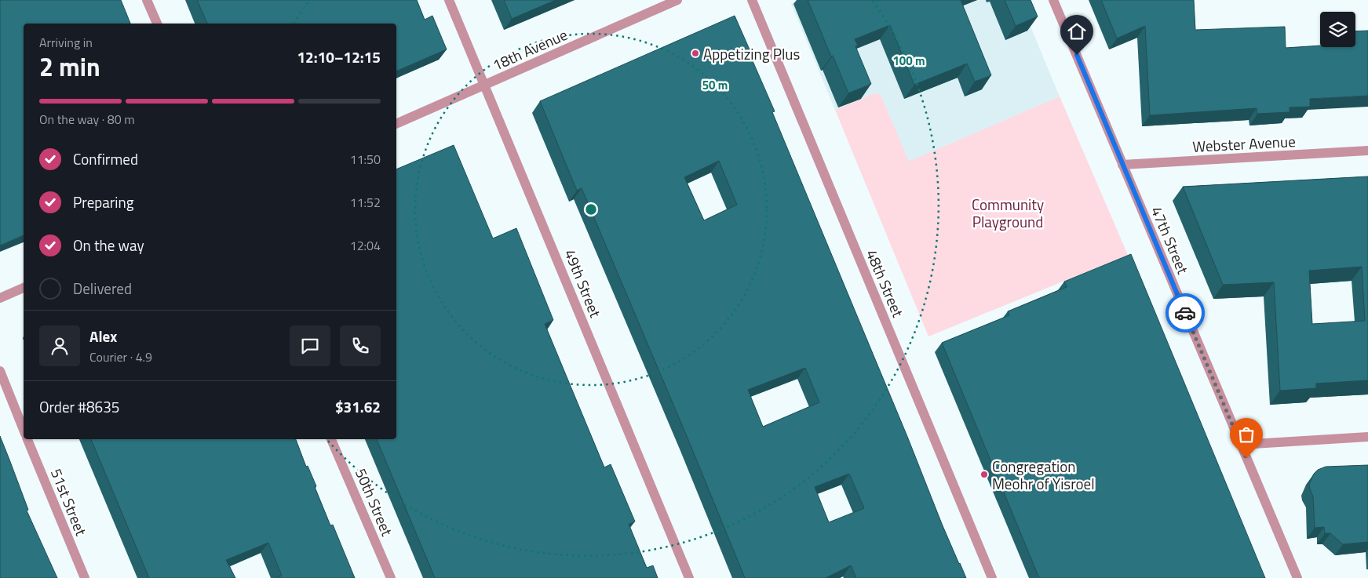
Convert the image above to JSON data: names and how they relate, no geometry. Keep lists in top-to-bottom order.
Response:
{
  "streets": {
    "street": [
      "18th Avenue",
      "Webster Avenue",
      "47th Street",
      "49th Street",
      "48th Street",
      "51st Street",
      "50th Street"
    ]
  },
  "crossings": [
    ["18th Avenue", "49th Street"],
    ["Webster Avenue", "47th Street"]
  ],
  "parks": ["Community Playground"],
  "places": ["Appetizing Plus", "Congregation Meohr of Yisroel"],
  "page": {
    "heading": ["2 min", "Arriving in", "12:10–12:15"],
    "panel": [
      "Alex",
      "Courier · 4.9",
      "Order #8635",
      "$31.62"
    ],
    "bar": "On the way · 80 m",
    "list": [
      ["Confirmed", "11:50"],
      ["Preparing", "11:52"],
      ["On the way", "12:04"],
      "Delivered"
    ]
  },
  "rings": ["100 m", "50 m"]
}
